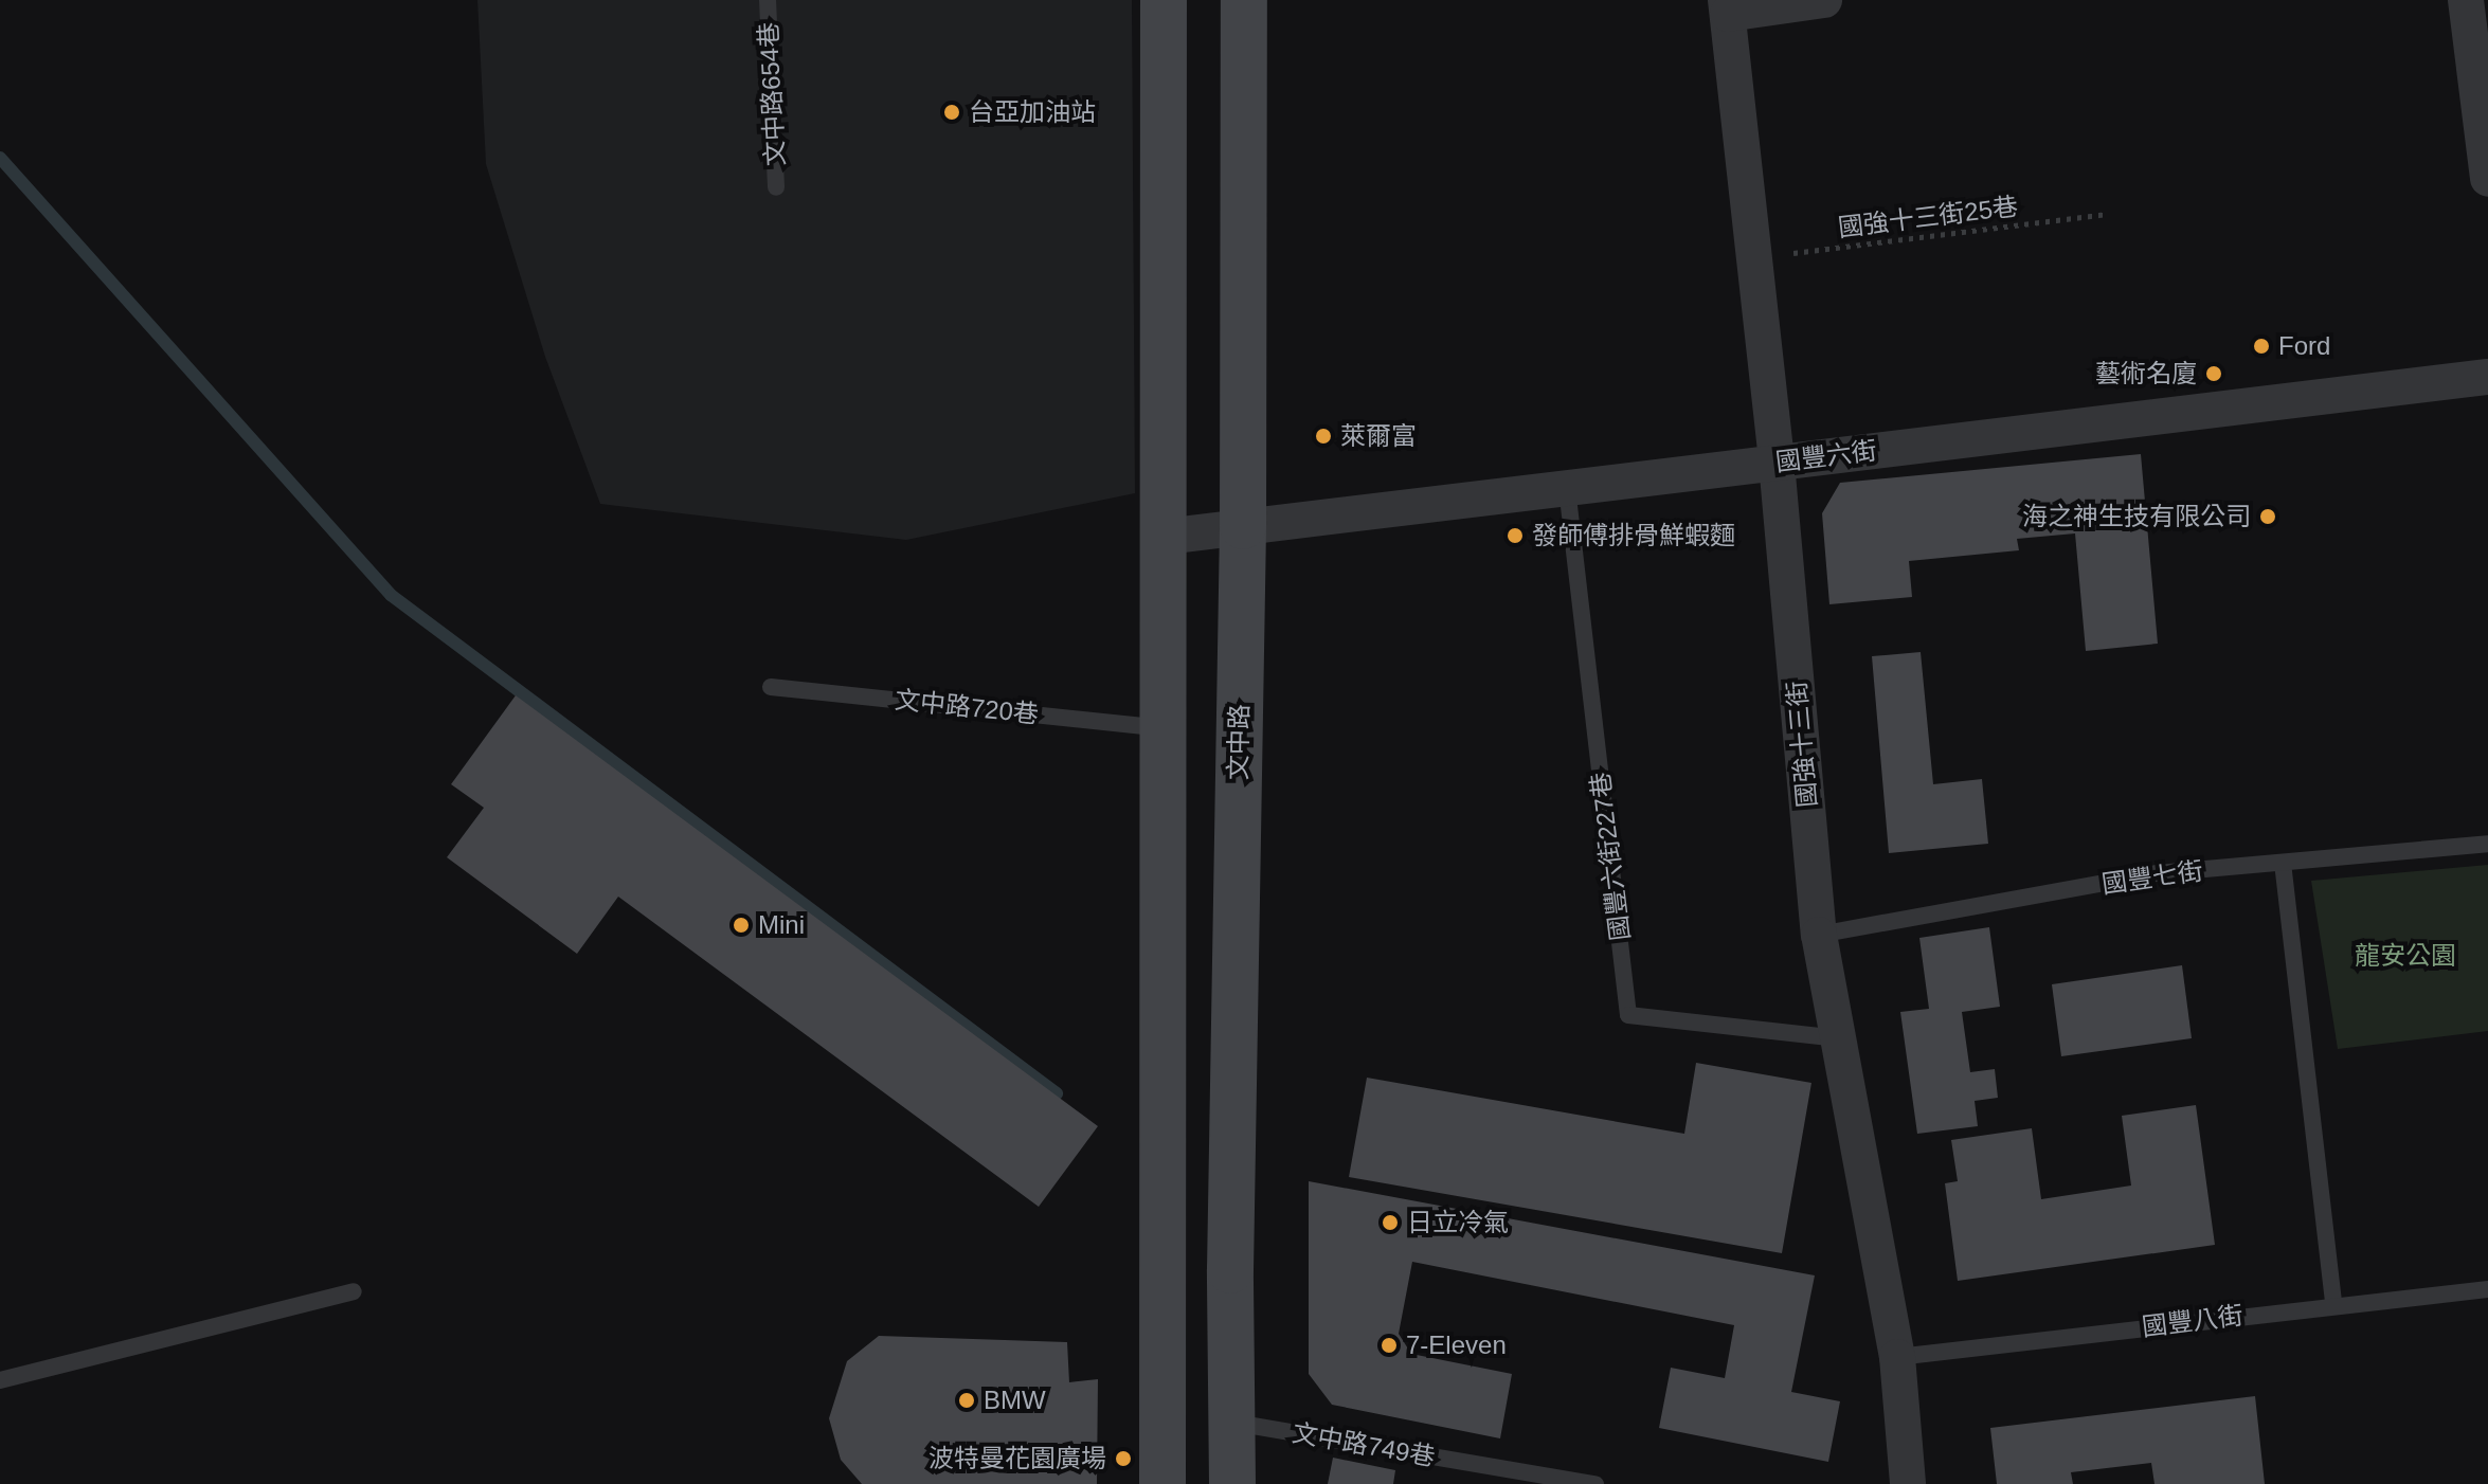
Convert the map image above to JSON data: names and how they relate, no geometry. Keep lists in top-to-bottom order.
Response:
{
  "streets": {
    "street": ["國豐六街", "文中路", "國強十三街"],
    "lane": [
      "文中路654巷",
      "文中路720巷",
      "國豐六街227巷",
      "國豐七街",
      "國豐八街",
      "文中路749巷"
    ],
    "path": ["國強十三街25巷"]
  },
  "crossings": [
    ["國強十三街25巷", "國強十三街"],
    ["國豐六街", "文中路"],
    ["國豐六街", "國強十三街"],
    ["國豐六街", "國豐六街227巷"],
    ["文中路", "文中路749巷"],
    ["國強十三街", "國豐六街227巷"],
    ["國強十三街", "國豐七街"],
    ["國強十三街", "國豐八街"]
  ],
  "parks": ["龍安公園"],
  "places": [
    "台亞加油站",
    "Ford",
    "藝術名廈",
    "萊爾富",
    "海之神生技有限公司",
    "發師傅排骨鮮蝦麵",
    "Mini",
    "日立冷氣",
    "7-Eleven",
    "BMW",
    "波特曼花園廣場"
  ]
}
